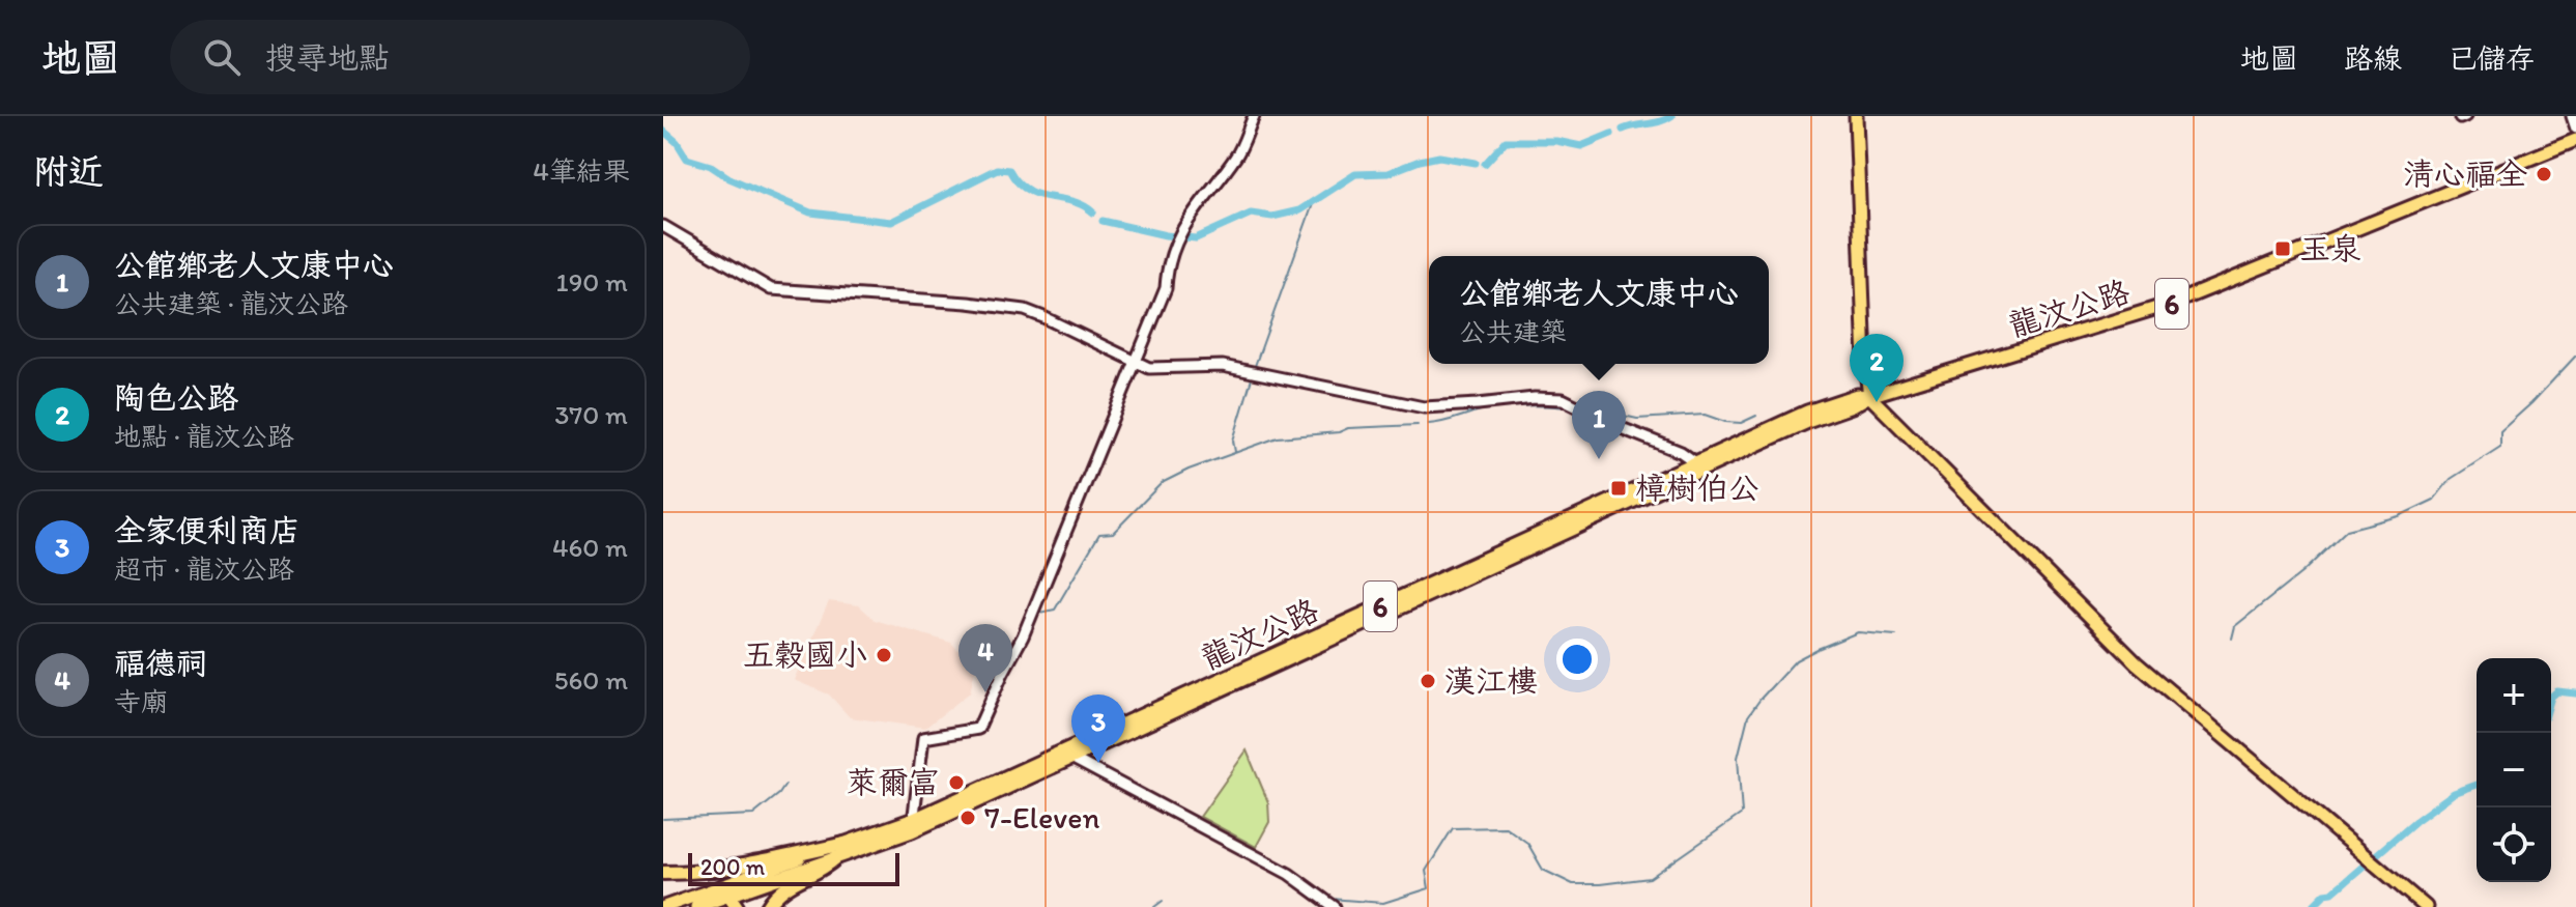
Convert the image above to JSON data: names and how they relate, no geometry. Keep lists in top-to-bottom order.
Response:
{
  "streets": {
    "main road": ["6", "龍汶公路"]
  },
  "places": {
    "other": [
      "清心福全",
      "五穀國小",
      "漢江樓",
      "萊爾富",
      "7-Eleven"
    ],
    "transit": ["玉泉", "樟樹伯公"]
  },
  "scale_bar": "200 m",
  "page": {
    "header": "地圖",
    "search": "搜尋地點",
    "nav": ["地圖", "路線", "已儲存"],
    "heading": ["附近", "4筆結果"],
    "list": [
      {
        "mark": "1",
        "name": "公館鄉老人文康中心",
        "note": "公共建築 · 龍汶公路",
        "value": "190 m"
      },
      {
        "mark": "2",
        "name": "陶色公路",
        "note": "地點 · 龍汶公路",
        "value": "370 m"
      },
      {
        "mark": "3",
        "name": "全家便利商店",
        "note": "超市 · 龍汶公路",
        "value": "460 m"
      },
      {
        "mark": "4",
        "name": "福德祠",
        "note": "寺廟",
        "value": "560 m"
      }
    ],
    "popup": ["公館鄉老人文康中心", "公共建築"],
    "pins": [
      "2",
      "1",
      "4",
      "3"
    ],
    "map_buttons": ["+", "−"],
    "scale": "200 m"
  }
}
